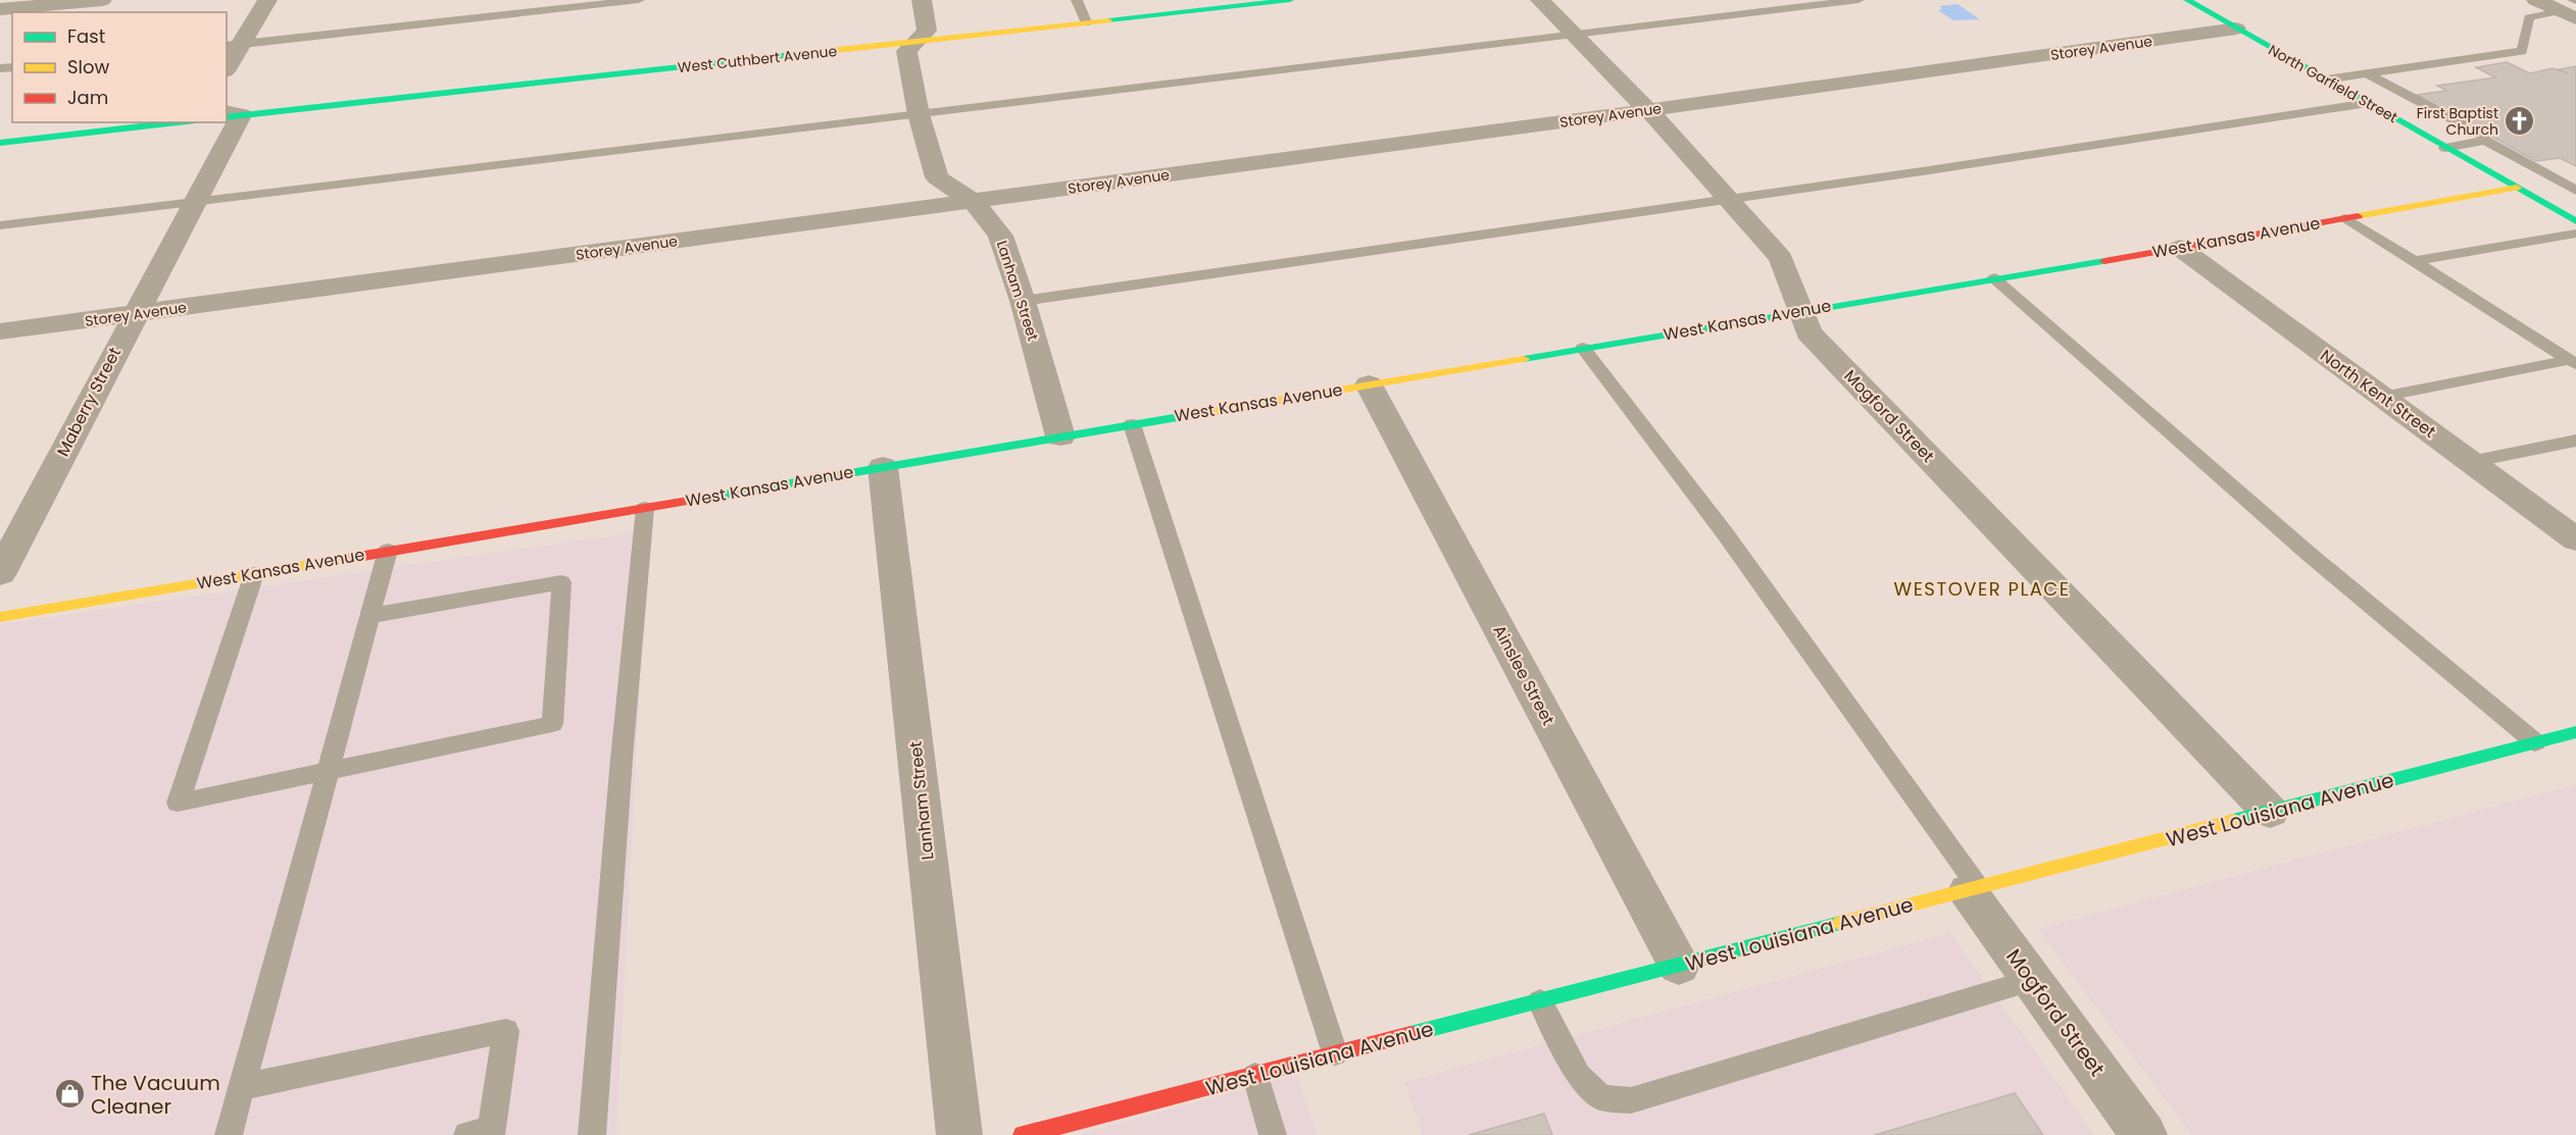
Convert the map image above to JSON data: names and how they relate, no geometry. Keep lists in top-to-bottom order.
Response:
{
  "streets": {
    "street": [
      "Storey Avenue",
      "West Cuthbert Avenue",
      "North Garfield Street",
      "West Kansas Avenue",
      "Lanham Street",
      "North Kent Street",
      "Maberry Street",
      "Mogford Street",
      "Ainslee Street",
      "West Louisiana Avenue"
    ]
  },
  "crossings": [
    ["Storey Avenue", "North Garfield Street"],
    ["Storey Avenue", "Lanham Street"],
    ["Storey Avenue", "Maberry Street"],
    ["Storey Avenue", "Mogford Street"],
    ["West Cuthbert Avenue", "Lanham Street"],
    ["West Cuthbert Avenue", "Maberry Street"],
    ["North Garfield Street", "West Kansas Avenue"],
    ["West Kansas Avenue", "Lanham Street"],
    ["West Kansas Avenue", "North Kent Street"],
    ["West Kansas Avenue", "Mogford Street"],
    ["West Kansas Avenue", "Ainslee Street"],
    ["Mogford Street", "West Louisiana Avenue"],
    ["Ainslee Street", "West Louisiana Avenue"]
  ],
  "districts": ["WESTOVER PLACE"],
  "places": {
    "church": ["First Baptist Church"],
    "shop": ["The Vacuum Cleaner"]
  },
  "legend": ["Fast", "Slow", "Jam"]
}
